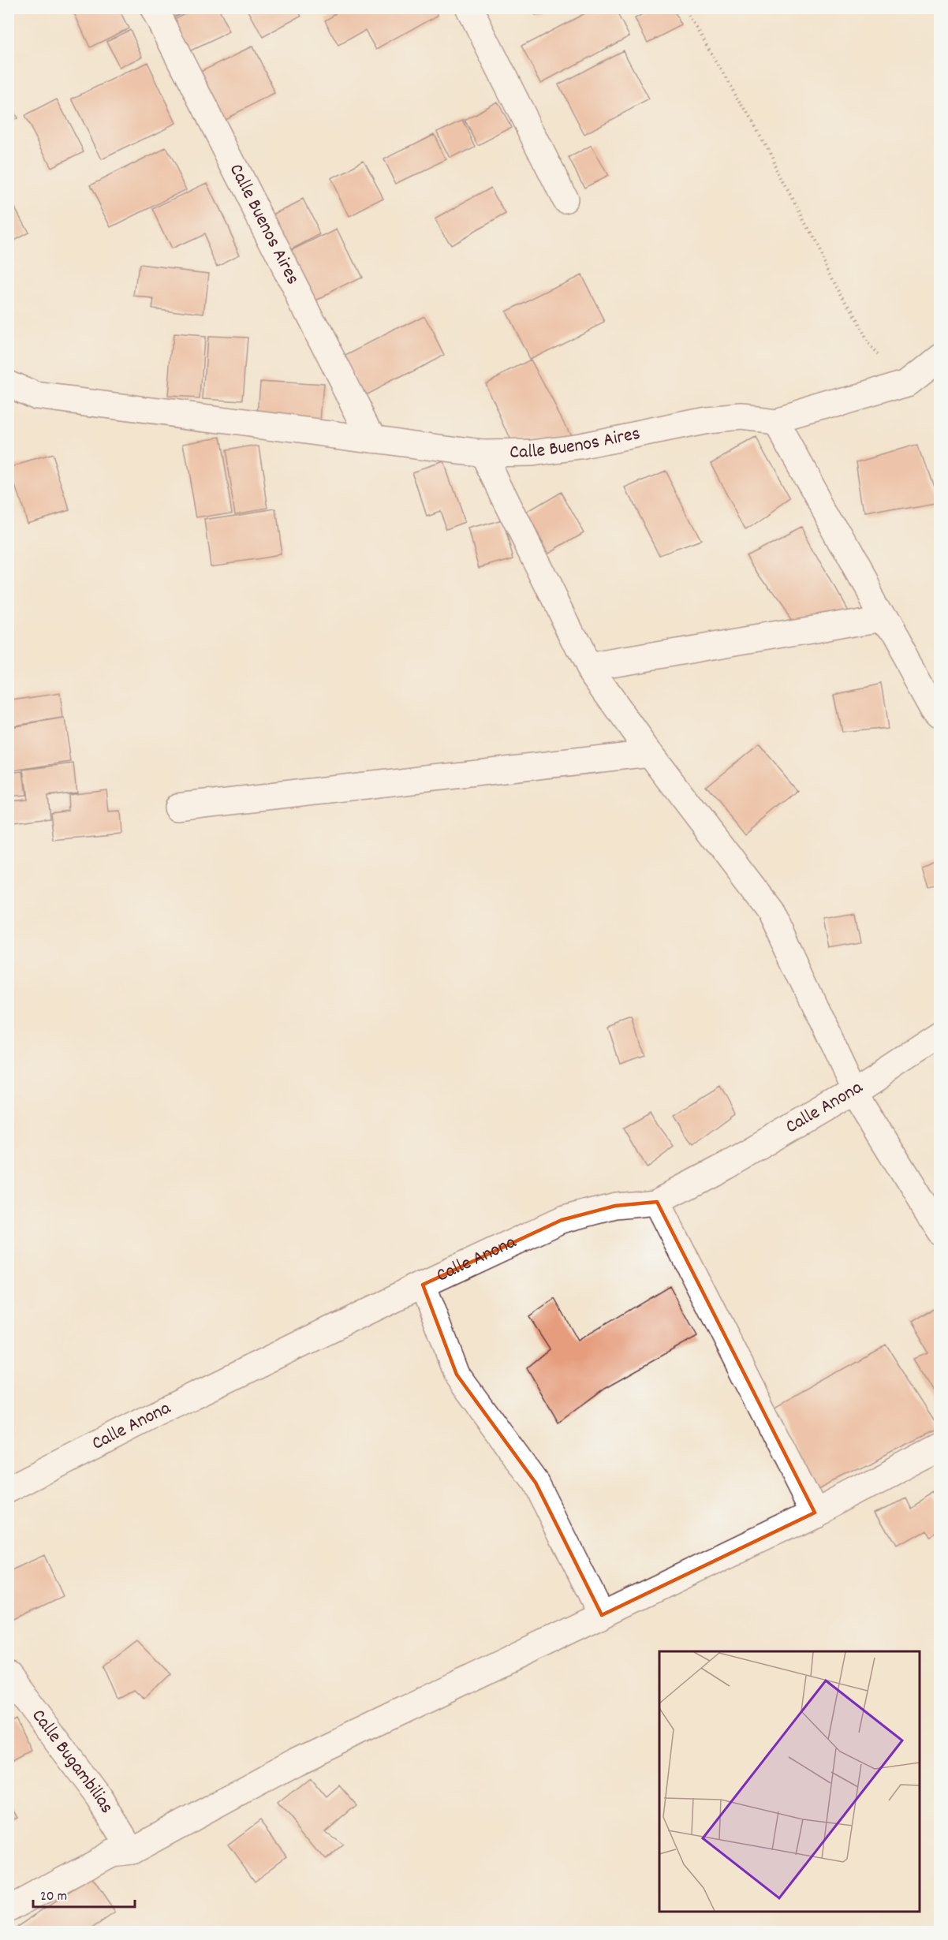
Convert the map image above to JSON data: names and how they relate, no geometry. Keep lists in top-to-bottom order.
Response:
{
  "streets": {
    "street": ["Calle Buenos Aires", "Calle Anona", "Calle Bugambilias"]
  },
  "scale_bar": "20 m"
}
